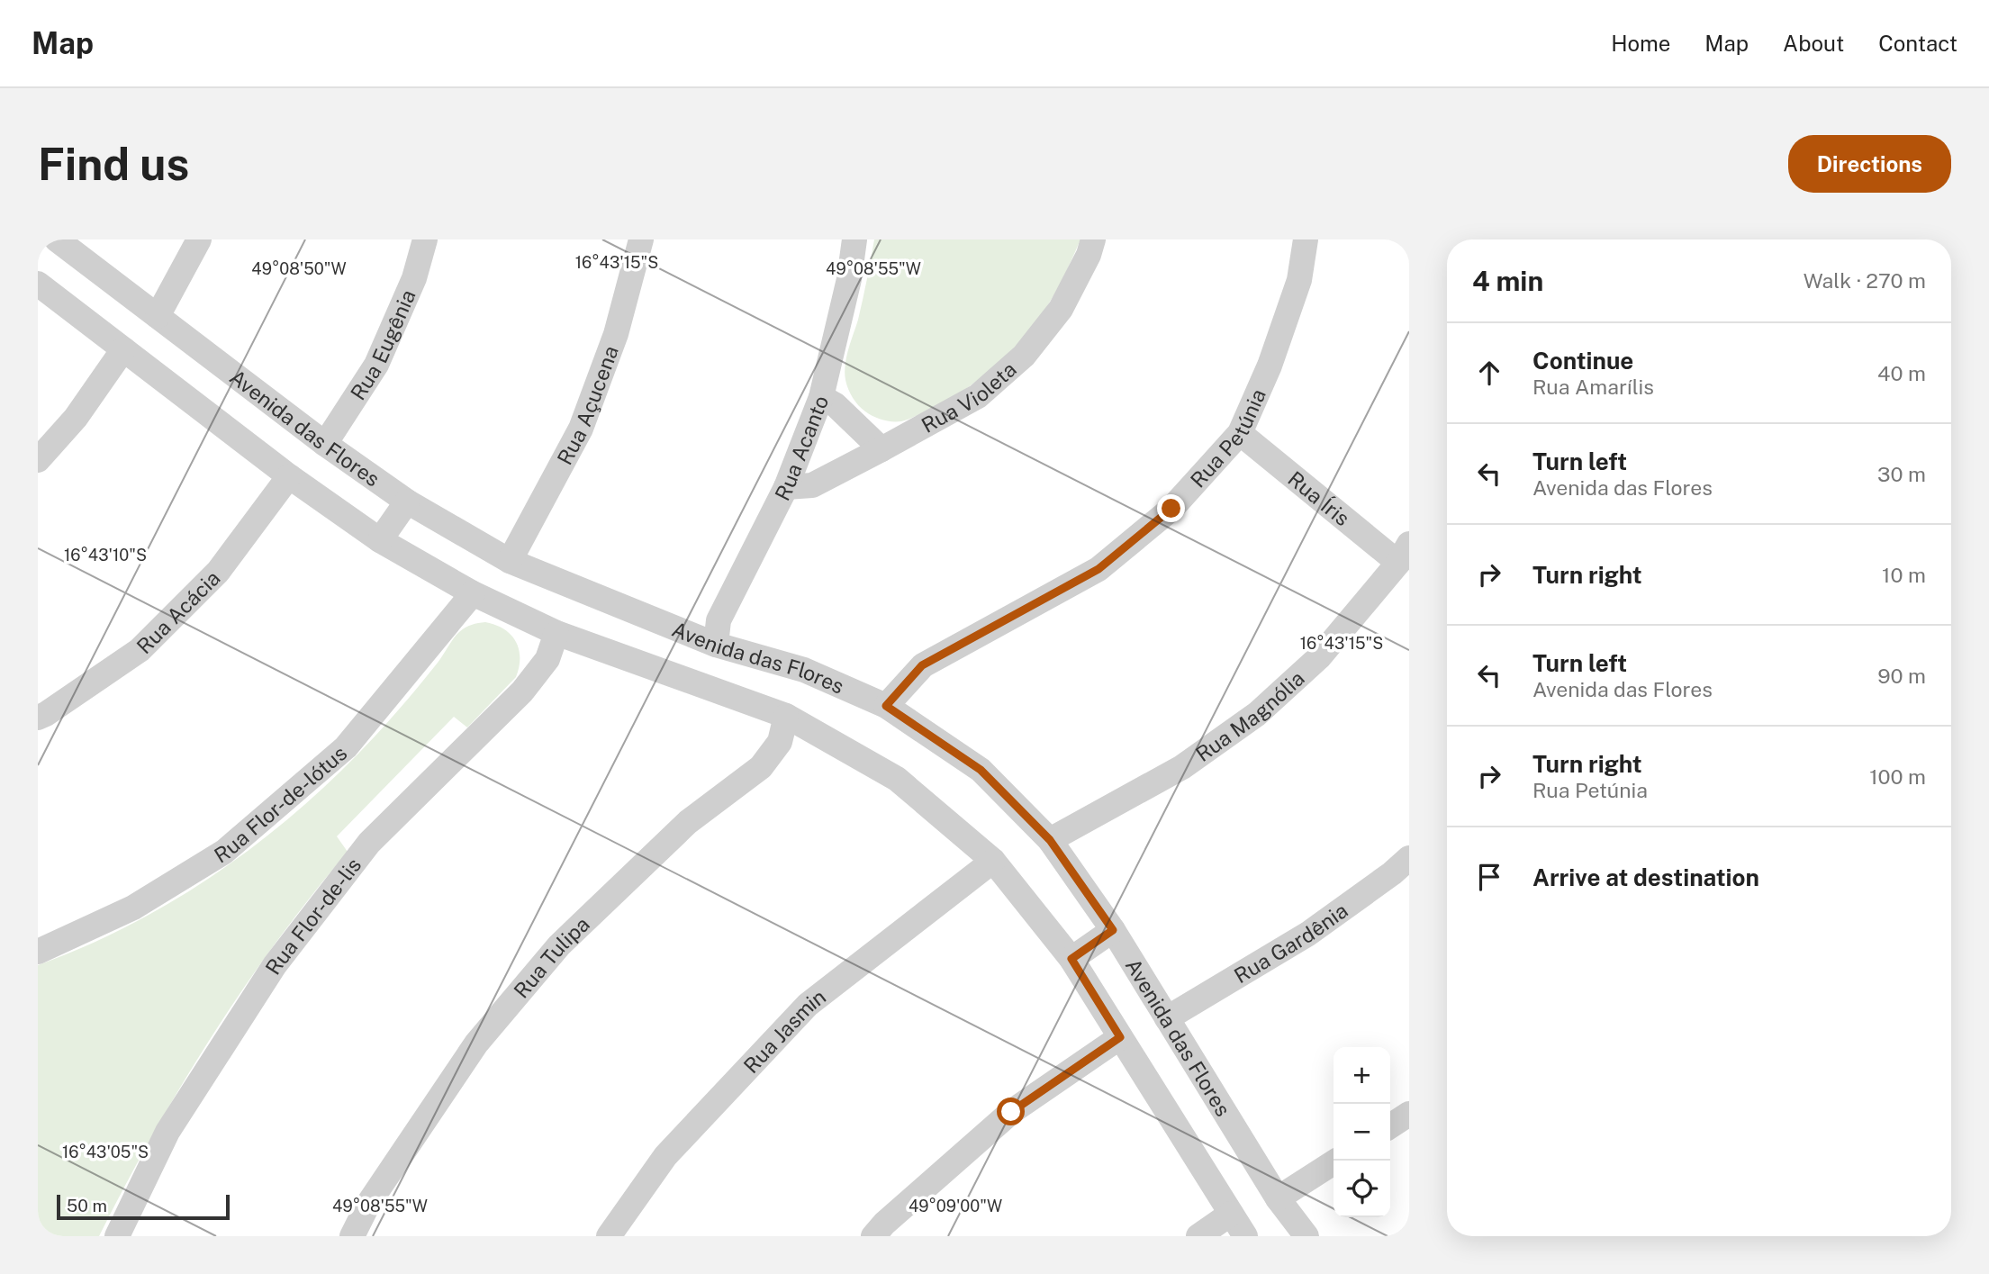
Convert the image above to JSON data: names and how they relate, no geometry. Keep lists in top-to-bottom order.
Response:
{
  "streets": {
    "street": [
      "Rua Eugênia",
      "Rua Violeta",
      "Rua Açucena",
      "Avenida das Flores",
      "Rua Petúnia",
      "Rua Acanto",
      "Rua Íris",
      "Rua Acácia",
      "Rua Magnólia",
      "Rua Flor-de-lótus",
      "Rua Flor-de-lis",
      "Rua Gardênia",
      "Rua Tulipa",
      "Rua Jasmin"
    ]
  },
  "crossings": [
    ["Rua Eugênia", "Avenida das Flores"],
    ["Rua Violeta", "Rua Acanto"],
    ["Rua Açucena", "Avenida das Flores"],
    ["Avenida das Flores", "Rua Petúnia"],
    ["Avenida das Flores", "Rua Acanto"],
    ["Avenida das Flores", "Rua Magnólia"],
    ["Avenida das Flores", "Rua Gardênia"],
    ["Rua Petúnia", "Rua Íris"],
    ["Rua Íris", "Rua Magnólia"]
  ],
  "scale_bar": "50 m",
  "page": {
    "header": "Map",
    "nav": [
      "Home",
      "Map",
      "About",
      "Contact"
    ],
    "buttons": "Directions",
    "title": "Find us",
    "heading": ["4 min", "Walk · 270 m"],
    "list": [
      ["Continue", "Rua Amarílis", "40 m"],
      ["Turn left", "Avenida das Flores", "30 m"],
      ["Turn right", "10 m"],
      ["Turn left", "Avenida das Flores", "90 m"],
      ["Turn right", "Rua Petúnia", "100 m"],
      "Arrive at destination"
    ],
    "map_buttons": ["+", "−"],
    "scale": "50 m"
  },
  "coordinates": [
    "16°43'15\"S",
    "49°08'50\"W",
    "49°08'55\"W",
    "16°43'10\"S",
    "16°43'05\"S",
    "49°09'00\"W"
  ]
}
